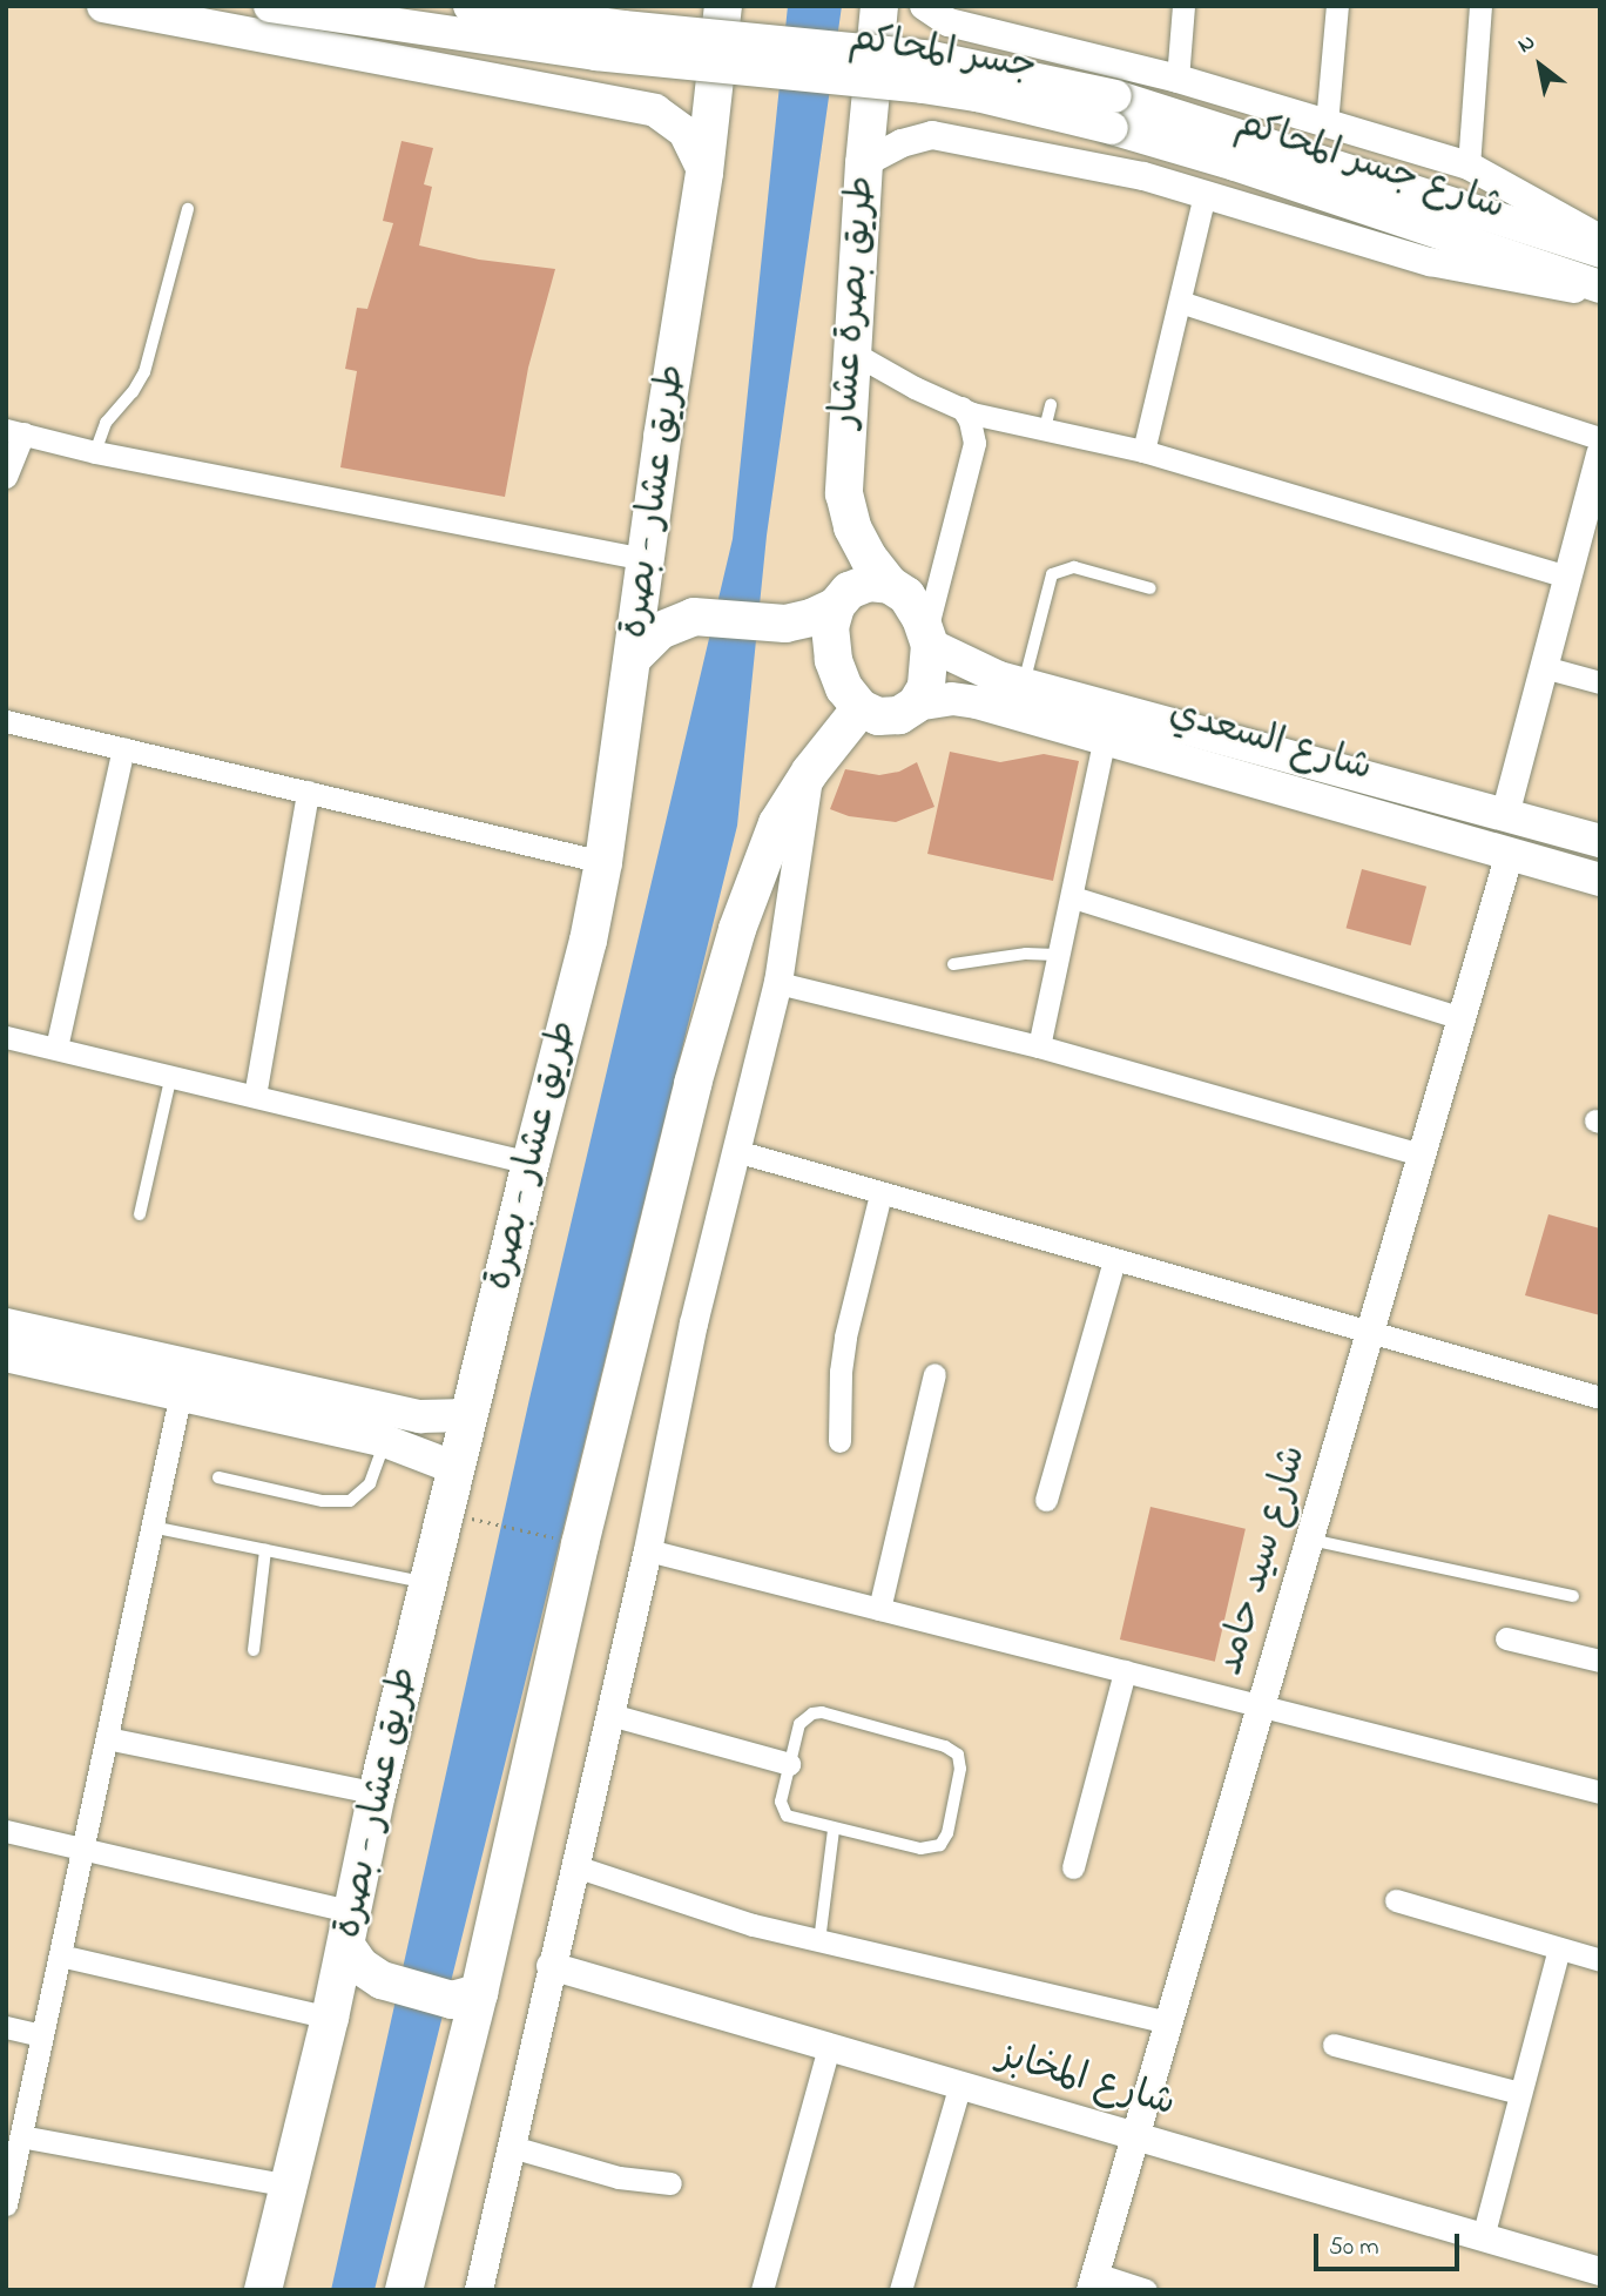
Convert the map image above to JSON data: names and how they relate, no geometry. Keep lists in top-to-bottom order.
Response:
{
  "streets": {
    "main road": [
      "جسر المحاكم",
      "شارع جسر المحاكم",
      "طريق بصرة عشار",
      "طريق عشار - بصرة",
      "شارع السعدي"
    ],
    "street": ["شارع سيد حامد", "شارع المخابز"]
  },
  "crossings": [
    ["جسر المحاكم", "شارع جسر المحاكم"],
    ["طريق بصرة عشار", "شارع السعدي"],
    ["شارع السعدي", "شارع سيد حامد"],
    ["شارع سيد حامد", "شارع المخابز"]
  ],
  "scale_bar": "50 m",
  "north": "top left"
}
